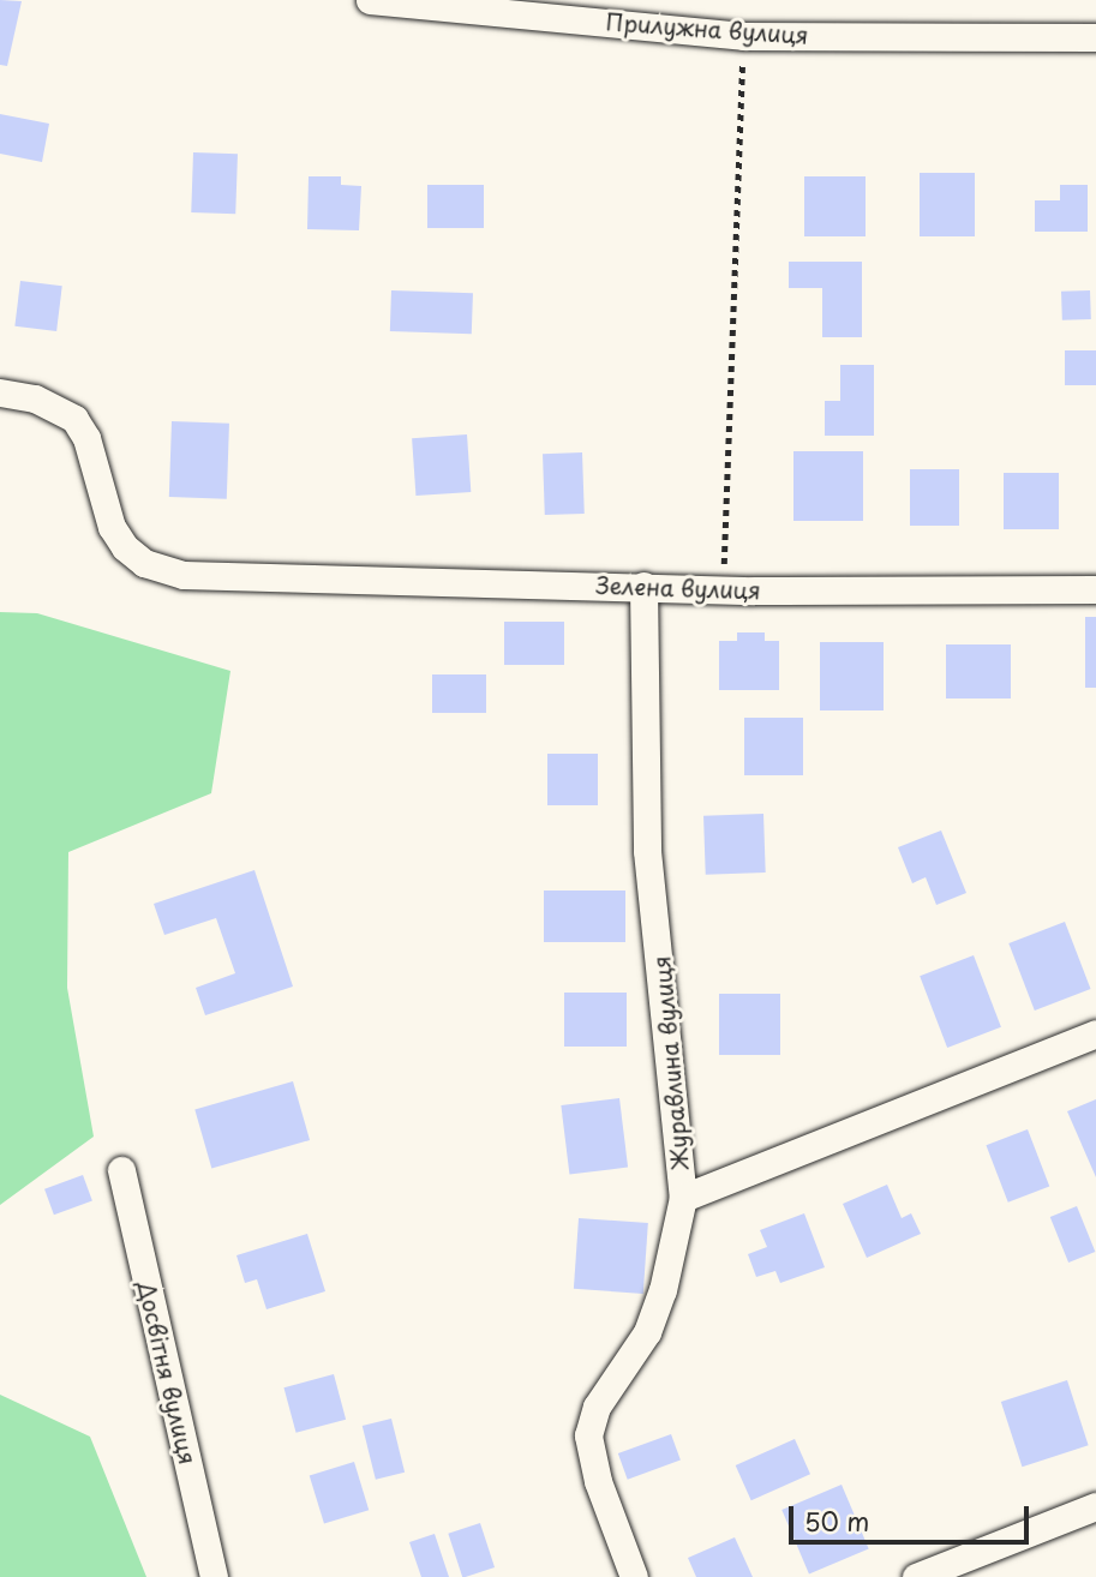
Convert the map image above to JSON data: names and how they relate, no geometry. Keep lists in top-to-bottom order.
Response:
{
  "streets": {
    "street": [
      "Прилужна вулиця",
      "Зелена вулиця",
      "Журавлина вулиця",
      "Досвітня вулиця"
    ]
  },
  "crossings": [
    ["Зелена вулиця", "Журавлина вулиця"]
  ],
  "scale_bar": "50 m"
}
